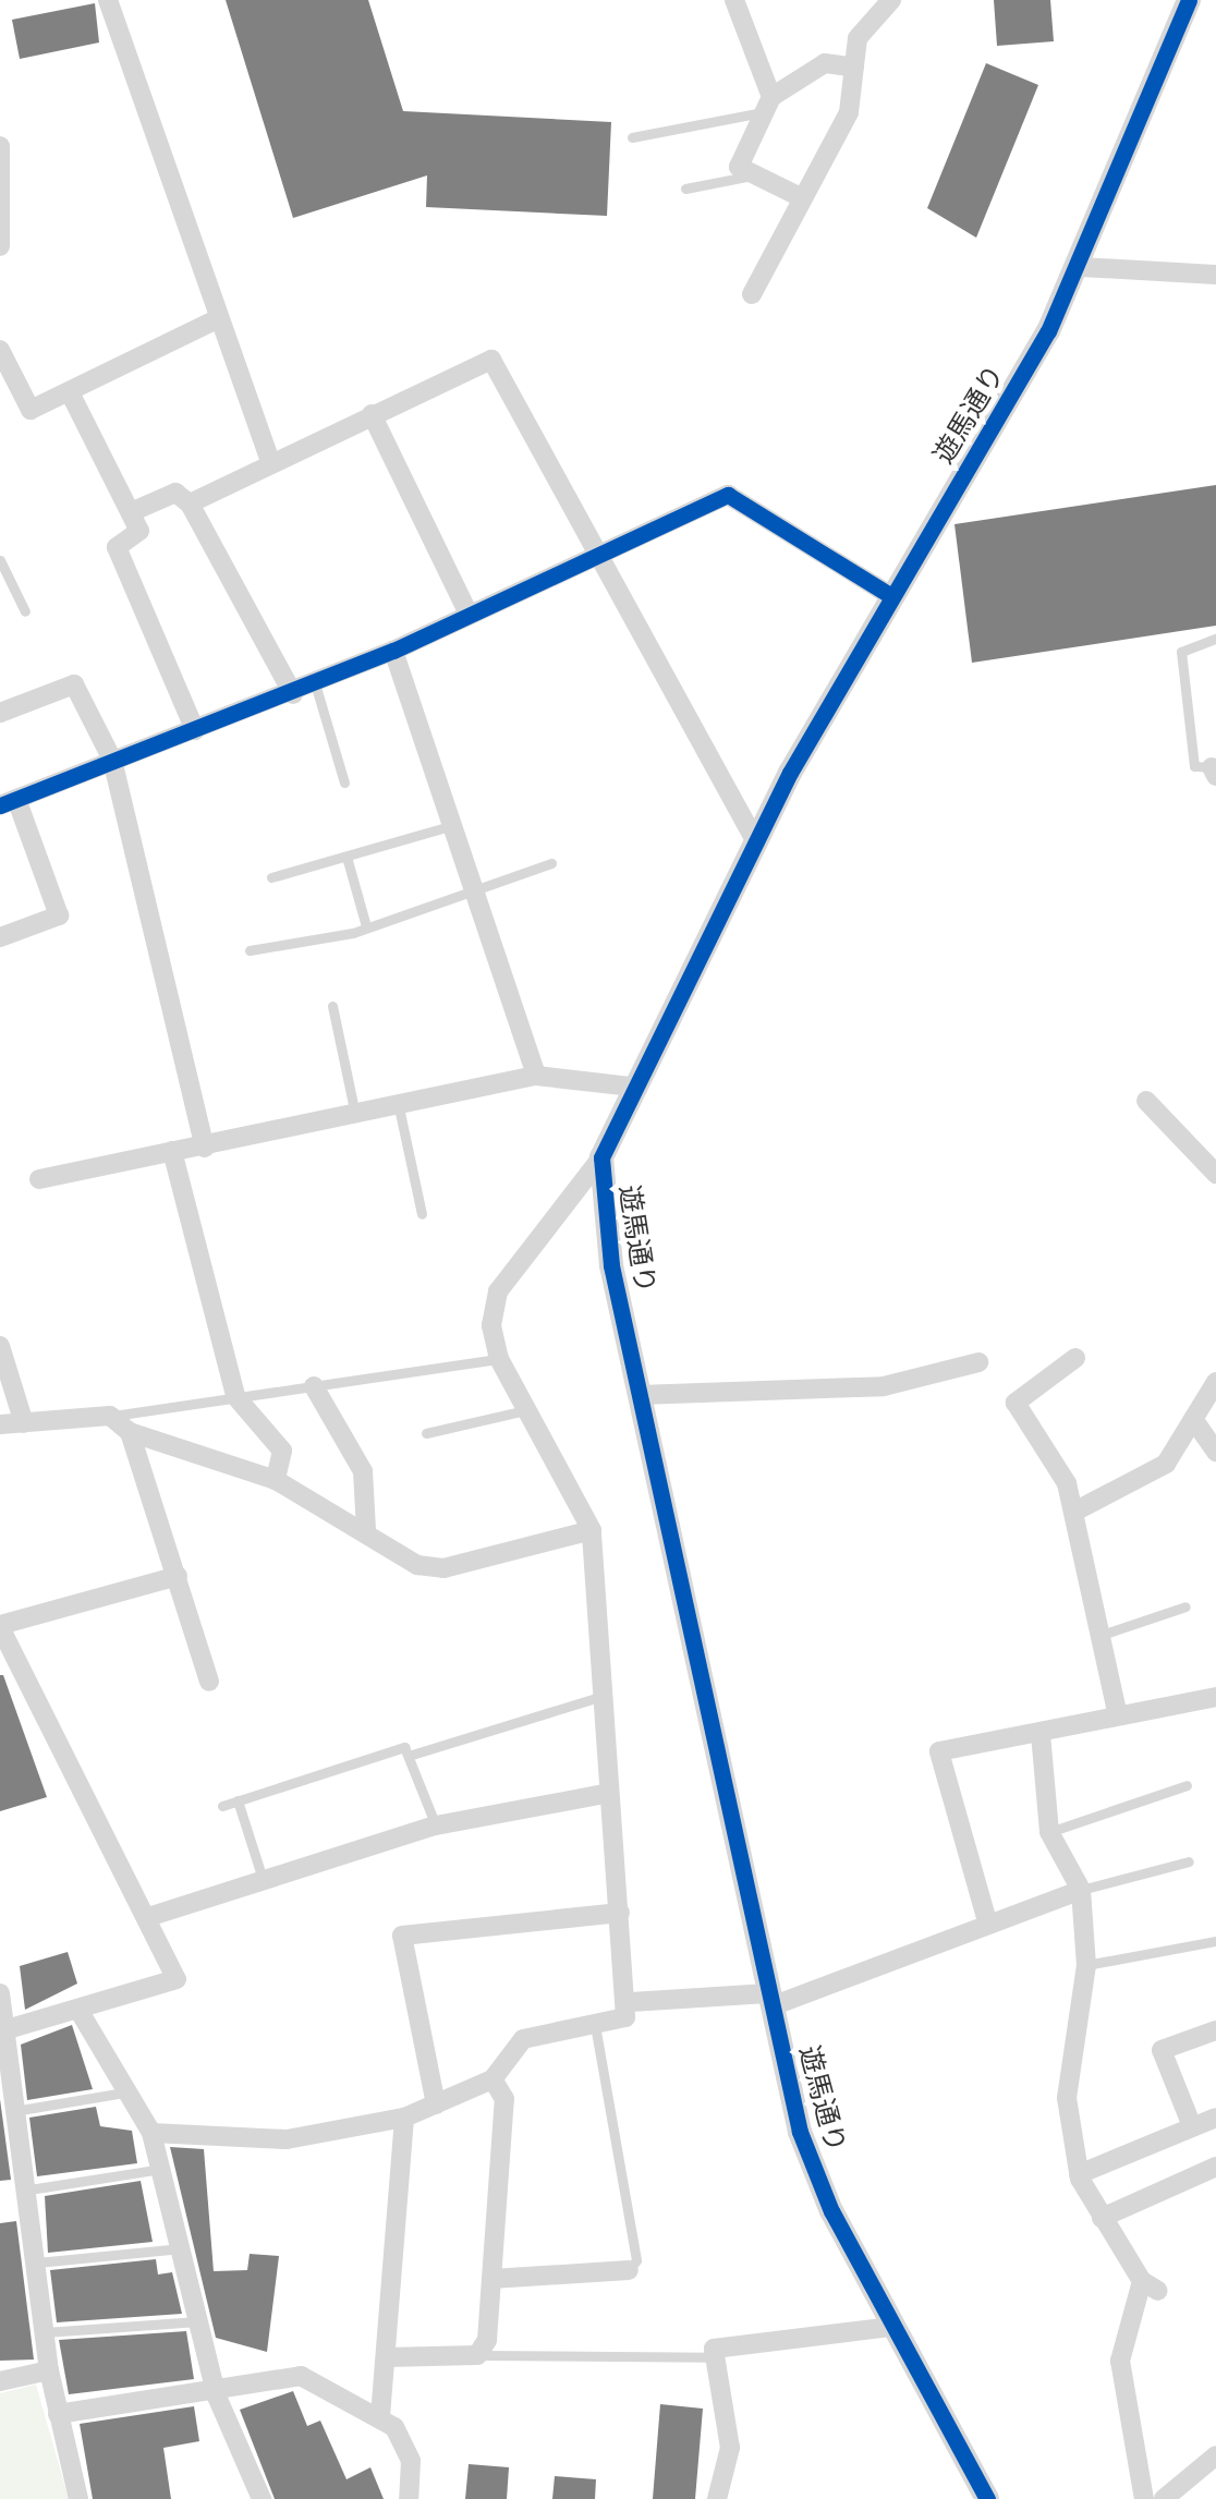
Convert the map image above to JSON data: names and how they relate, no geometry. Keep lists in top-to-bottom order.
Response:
{
  "streets": {
    "street": ["遊馬通り"]
  }
}
